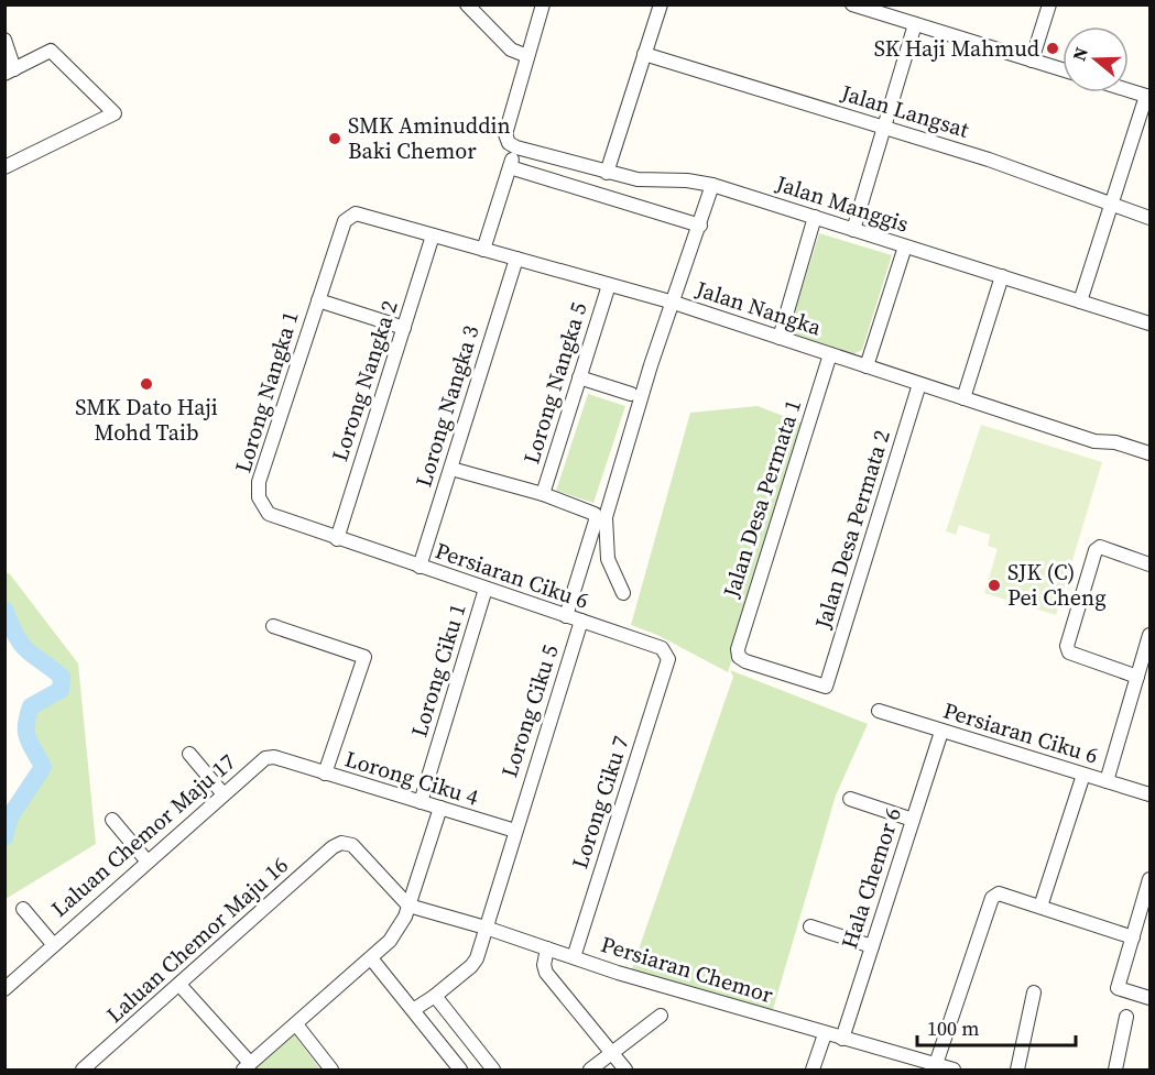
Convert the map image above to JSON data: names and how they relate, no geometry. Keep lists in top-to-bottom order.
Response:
{
  "streets": {
    "street": [
      "Jalan Langsat",
      "Jalan Manggis",
      "Jalan Nangka",
      "Lorong Nangka 2",
      "Lorong Nangka 5",
      "Lorong Nangka 1",
      "Lorong Nangka 3",
      "Jalan Desa Permata 1",
      "Jalan Desa Permata 2",
      "Persiaran Ciku 6",
      "Lorong Ciku 1",
      "Lorong Ciku 5",
      "Lorong Ciku 4",
      "Lorong Ciku 7",
      "Laluan Chemor Maju 17",
      "Hala Chemor 6",
      "Laluan Chemor Maju 16",
      "Persiaran Chemor"
    ]
  },
  "crossings": [
    ["Jalan Nangka", "Lorong Nangka 2"],
    ["Jalan Nangka", "Lorong Nangka 5"],
    ["Jalan Nangka", "Lorong Nangka 1"],
    ["Jalan Nangka", "Lorong Nangka 3"],
    ["Jalan Nangka", "Jalan Desa Permata 1"],
    ["Jalan Nangka", "Jalan Desa Permata 2"],
    ["Lorong Nangka 2", "Lorong Nangka 1"],
    ["Lorong Nangka 2", "Persiaran Ciku 6"],
    ["Lorong Nangka 1", "Persiaran Ciku 6"],
    ["Lorong Nangka 3", "Persiaran Ciku 6"],
    ["Jalan Desa Permata 1", "Jalan Desa Permata 2"],
    ["Persiaran Ciku 6", "Lorong Ciku 1"],
    ["Persiaran Ciku 6", "Lorong Ciku 5"],
    ["Persiaran Ciku 6", "Lorong Ciku 7"],
    ["Persiaran Ciku 6", "Hala Chemor 6"],
    ["Lorong Ciku 1", "Lorong Ciku 4"],
    ["Lorong Ciku 5", "Lorong Ciku 4"],
    ["Lorong Ciku 5", "Persiaran Chemor"],
    ["Lorong Ciku 4", "Laluan Chemor Maju 17"],
    ["Lorong Ciku 7", "Persiaran Chemor"],
    ["Hala Chemor 6", "Persiaran Chemor"],
    ["Laluan Chemor Maju 16", "Persiaran Chemor"]
  ],
  "places": [
    "SK Haji Mahmud",
    "SMK Aminuddin Baki Chemor",
    "SMK Dato Haji Mohd Taib",
    "SJK (C) Pei Cheng"
  ],
  "scale_bar": "100 m",
  "north": "left"
}
